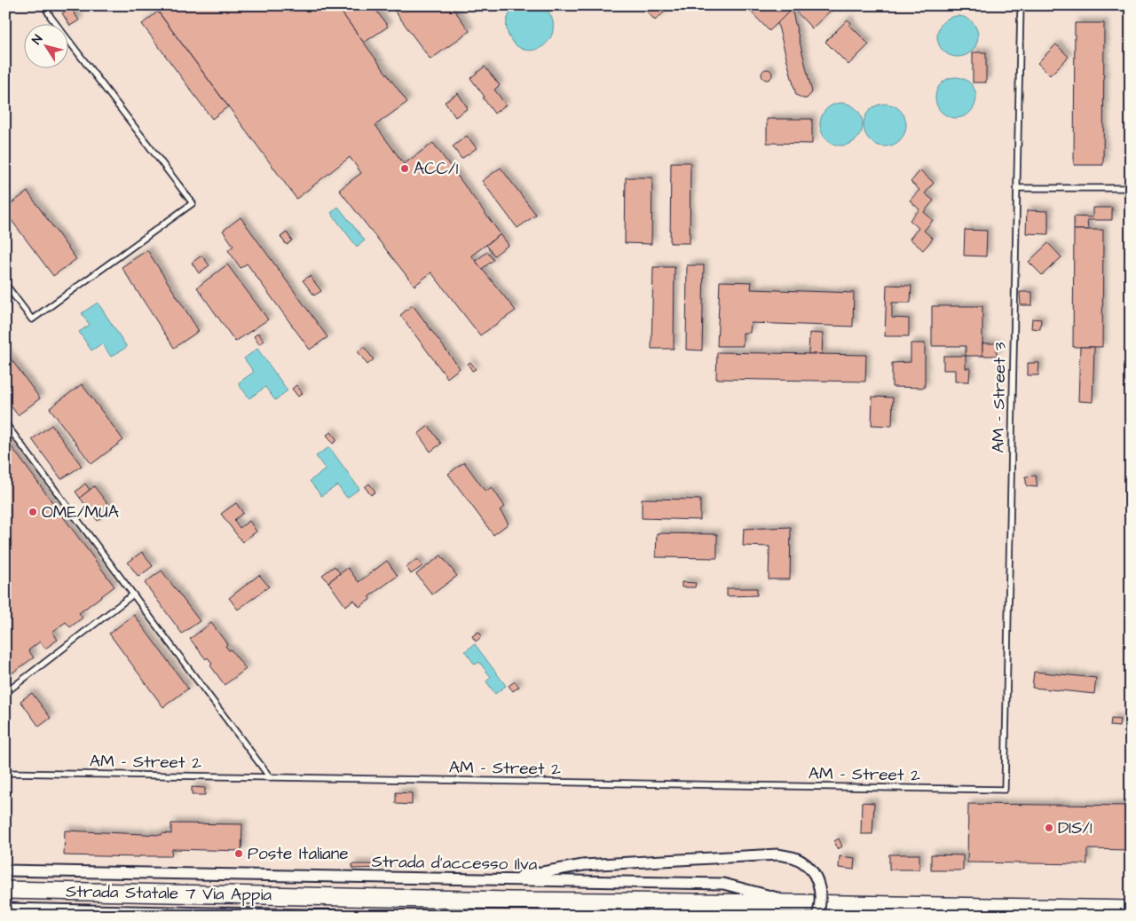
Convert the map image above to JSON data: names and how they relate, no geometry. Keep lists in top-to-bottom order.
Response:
{
  "streets": {
    "main road": ["Strada Statale 7 Via Appia"],
    "street": ["Strada d'accesso Ilva"],
    "lane": ["AM - Street 3", "AM - Street 2"]
  },
  "crossings": [
    ["AM - Street 3", "AM - Street 2"],
    ["Strada d'accesso Ilva", "Strada Statale 7 Via Appia"]
  ],
  "places": [
    "ACC/1",
    "OME/MUA",
    "DIS/1",
    "Poste Italiane"
  ],
  "north": "top left"
}
